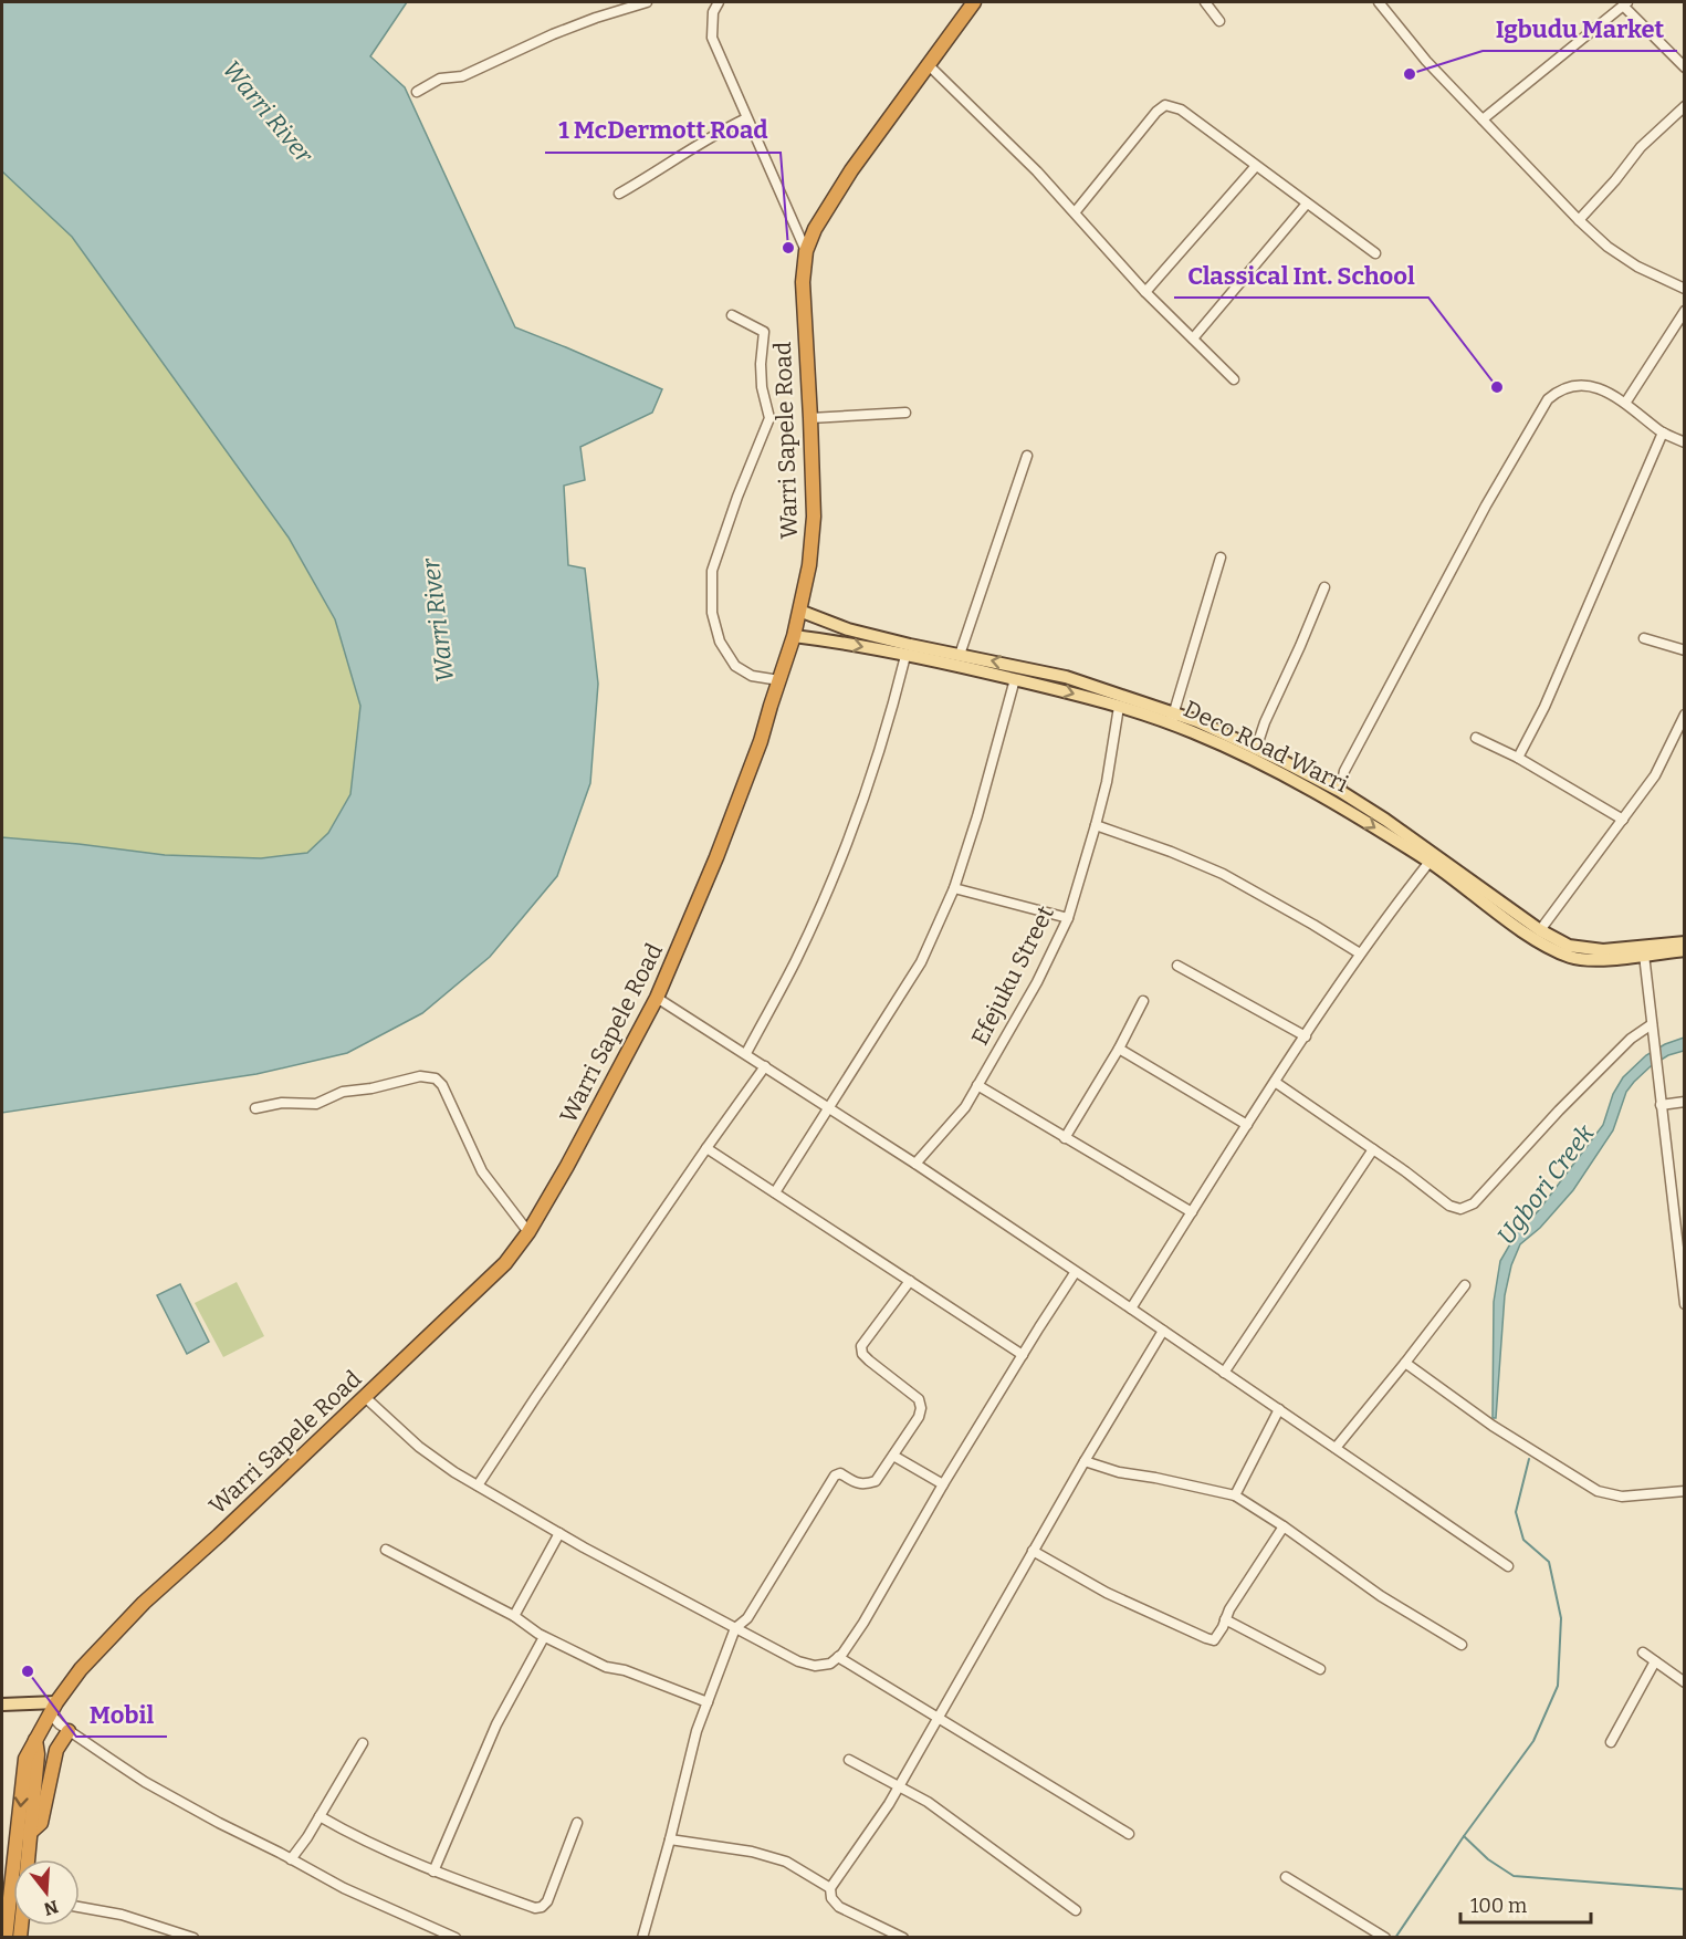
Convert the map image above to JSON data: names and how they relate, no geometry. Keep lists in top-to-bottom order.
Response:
{
  "streets": {
    "highway": ["Warri Sapele Road"],
    "main road": ["Deco Road Warri"],
    "street": ["Efejuku Street"]
  },
  "crossings": [
    ["Warri Sapele Road", "Deco Road Warri"],
    ["Deco Road Warri", "Efejuku Street"]
  ],
  "water": ["Warri River", "Ugbori Creek"],
  "places": [
    "Igbudu Market",
    "1 McDermott Road",
    "Classical Int. School",
    "Mobil"
  ],
  "scale_bar": "100 m",
  "north": "bottom"
}
